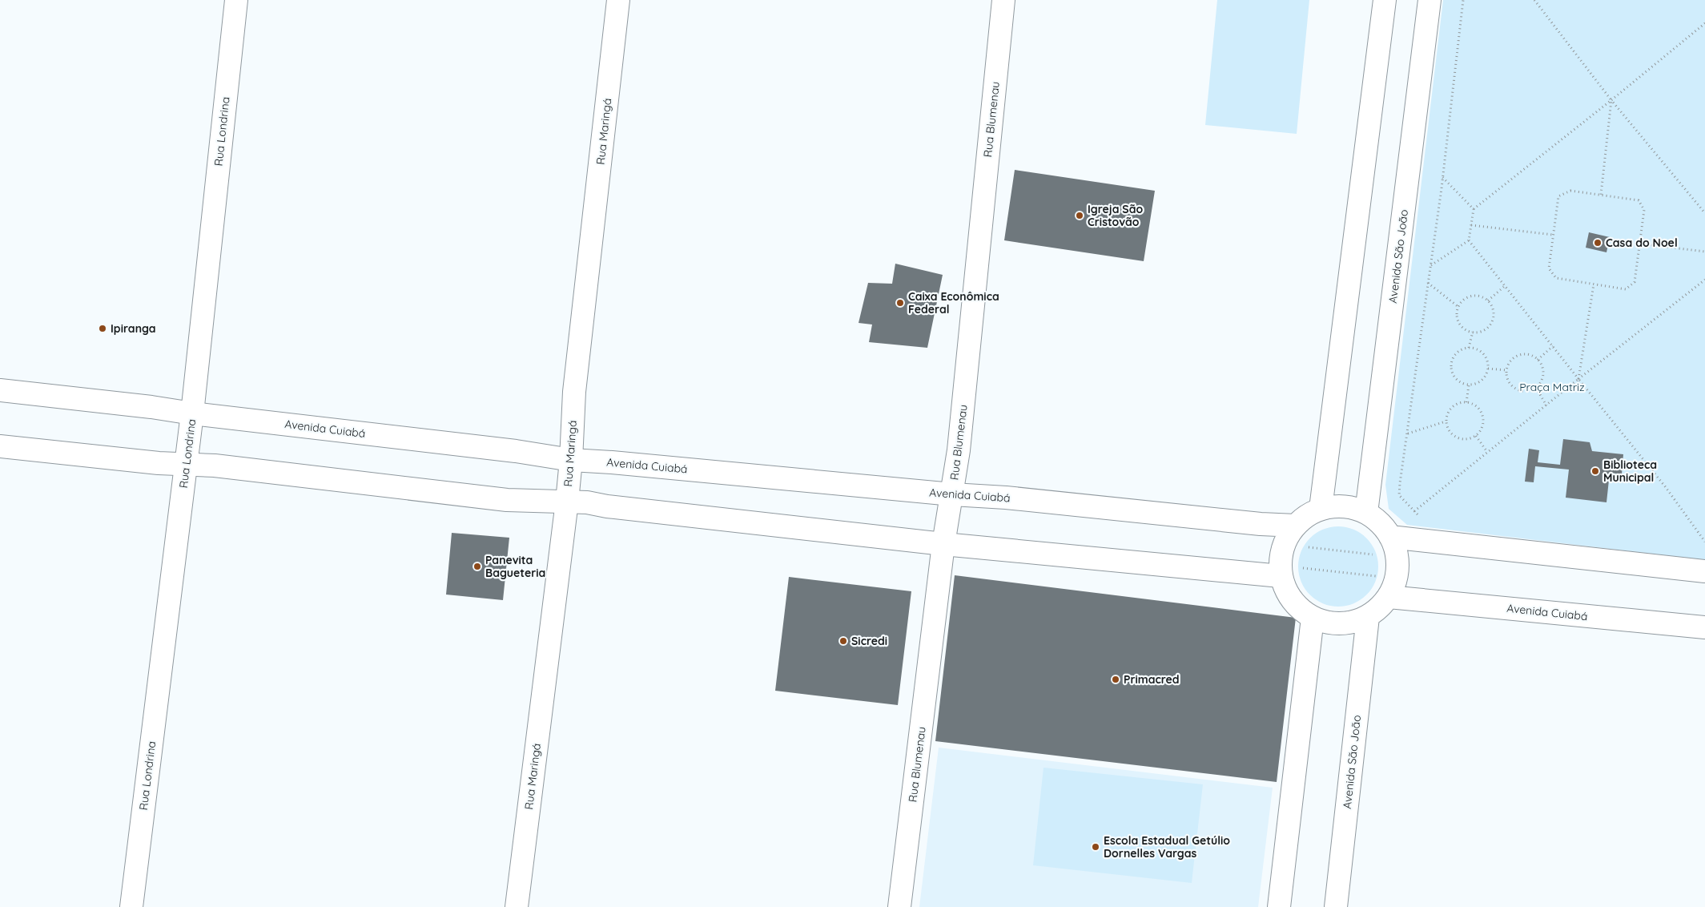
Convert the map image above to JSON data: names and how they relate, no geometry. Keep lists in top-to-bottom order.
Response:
{
  "streets": {
    "street": [
      "Rua Blumenau",
      "Rua Londrina",
      "Rua Maringá",
      "Avenida São João",
      "Avenida Cuiabá"
    ]
  },
  "crossings": [
    ["Rua Blumenau", "Avenida Cuiabá"],
    ["Rua Londrina", "Avenida Cuiabá"],
    ["Rua Maringá", "Avenida Cuiabá"],
    ["Avenida São João", "Avenida Cuiabá"]
  ],
  "parks": ["Praça Matriz"],
  "places": [
    "Igreja São Cristovão",
    "Casa do Noel",
    "Caixa Econômica Federal",
    "Ipiranga",
    "Biblioteca Municipal",
    "Panevita Bagueteria",
    "Sicredi",
    "Primacred",
    "Escola Estadual Getúlio Dornelles Vargas"
  ]
}
